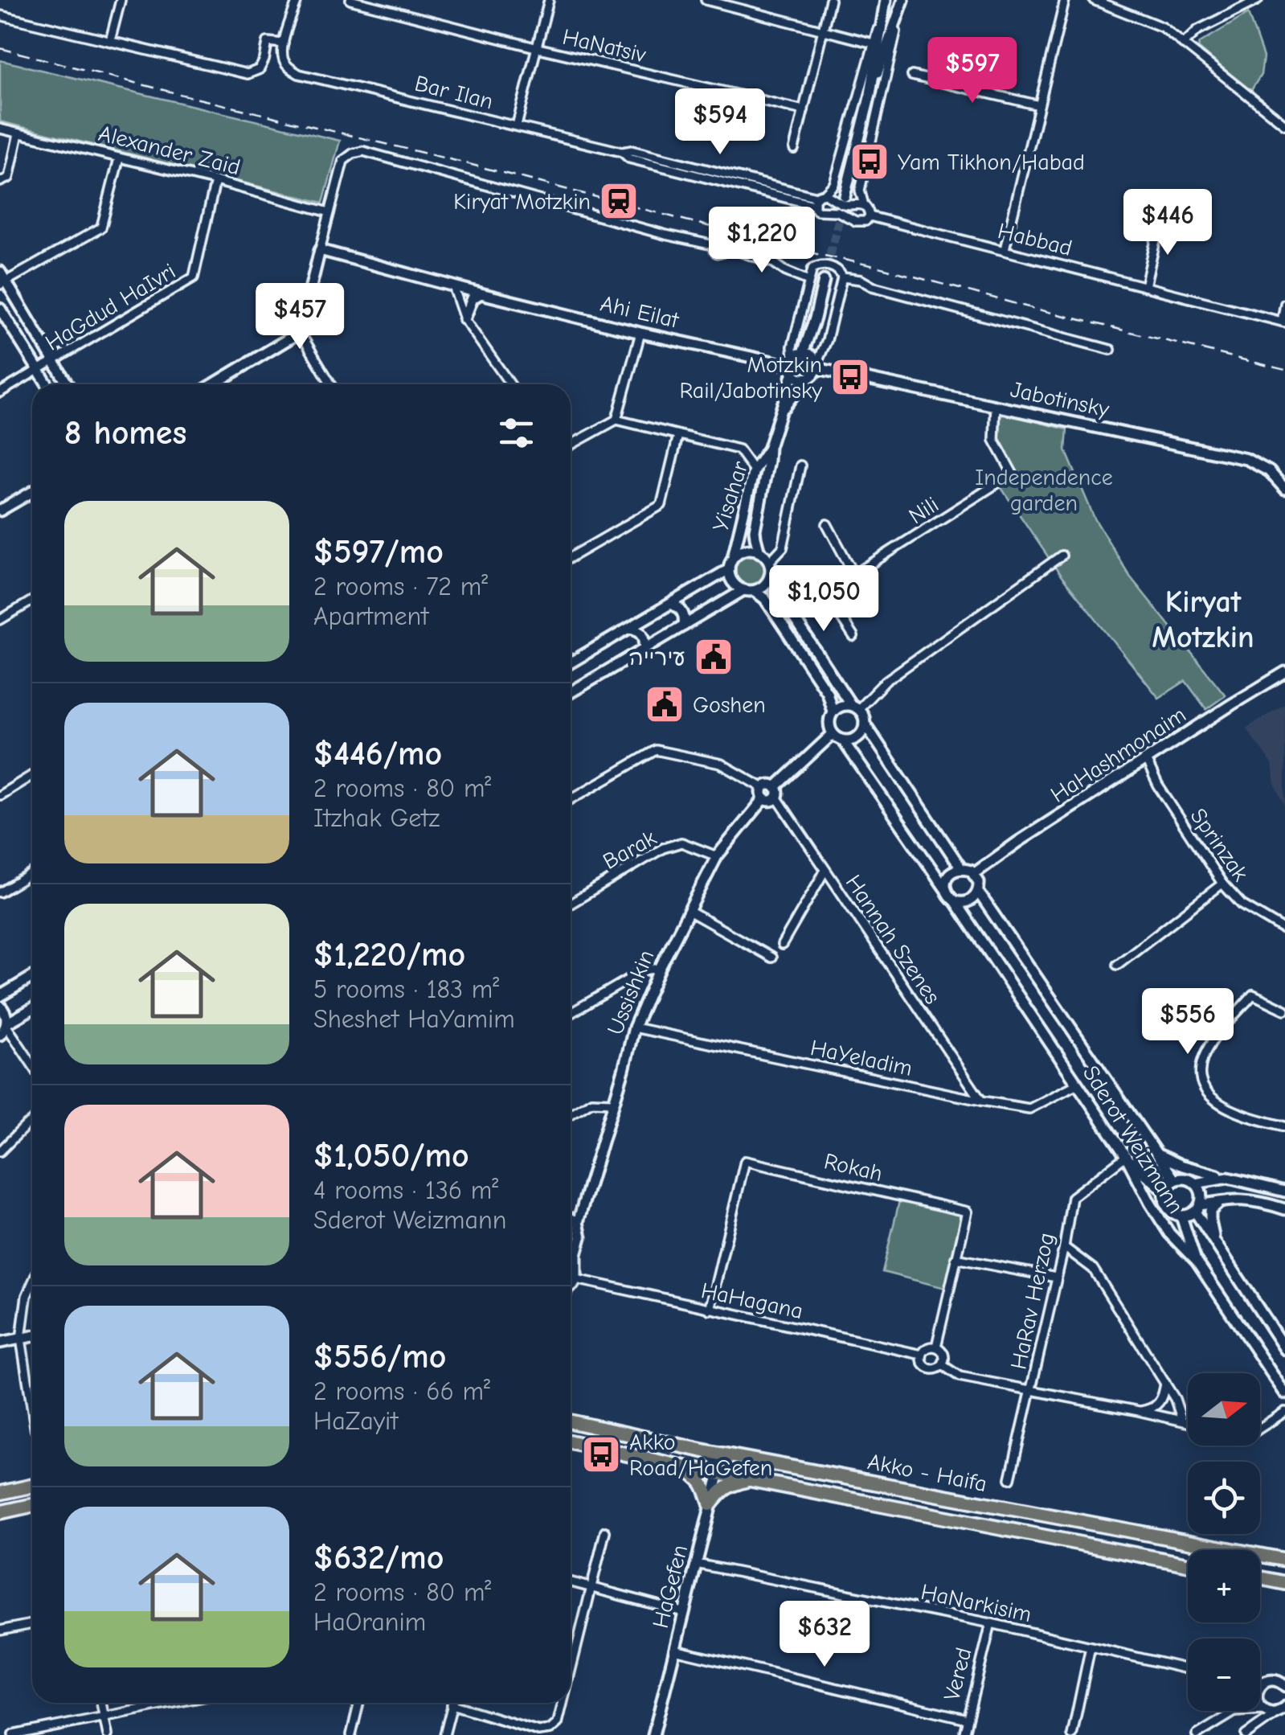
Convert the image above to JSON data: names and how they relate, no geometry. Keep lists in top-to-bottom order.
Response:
{
  "streets": {
    "highway": ["Akko - Haifa"],
    "street": [
      "HaNatsiv",
      "Bar Ilan",
      "Alexander Zaid",
      "Habbad",
      "HaGdud HaIvri",
      "Ahi Eilat",
      "Jabotinsky",
      "Yisahar",
      "Nili",
      "HaHashmonaim",
      "Sprinzak",
      "Barak",
      "Hannah Szenes",
      "Ussishkin",
      "HaYeladim",
      "Sderot Weizmann",
      "Rokah",
      "HaHagana",
      "HaRav Herzog",
      "HaGefen",
      "HaNarkisim",
      "Vered"
    ]
  },
  "crossings": [
    ["Bar Ilan", "Habbad"],
    ["Alexander Zaid", "HaGdud HaIvri"],
    ["Ahi Eilat", "Jabotinsky"],
    ["Ahi Eilat", "Yisahar"],
    ["Jabotinsky", "Yisahar"],
    ["Jabotinsky", "Nili"],
    ["HaHashmonaim", "Sprinzak"],
    ["HaHashmonaim", "Sderot Weizmann"],
    ["Barak", "Ussishkin"],
    ["Hannah Szenes", "HaYeladim"],
    ["Ussishkin", "HaYeladim"],
    ["Ussishkin", "HaHagana"],
    ["HaYeladim", "Sderot Weizmann"],
    ["Sderot Weizmann", "HaRav Herzog"],
    ["Rokah", "HaHagana"],
    ["Akko - Haifa", "HaGefen"],
    ["HaGefen", "HaNarkisim"],
    ["HaNarkisim", "Vered"]
  ],
  "districts": ["Kiryat Motzkin"],
  "parks": ["Independence garden"],
  "places": {
    "bus stop": ["Yam Tikhon/Habad", "Motzkin Rail/Jabotinsky", "Akko Road/HaGefen"],
    "station": ["Kiryat Motzkin"],
    "public building": ["עירייה", "Goshen"]
  },
  "north": "right",
  "page": {
    "price": [
      "$597",
      "$594",
      "$446",
      "$1,220",
      "$457",
      "$1,050",
      "$556",
      "$632"
    ],
    "heading": "8 homes",
    "list": [
      {
        "name": "$597/mo",
        "note": "2 rooms · 72 m² · Apartment"
      },
      {
        "name": "$446/mo",
        "note": "2 rooms · 80 m² · Itzhak Getz"
      },
      {
        "name": "$1,220/mo",
        "note": "5 rooms · 183 m² · Sheshet HaYamim"
      },
      {
        "name": "$1,050/mo",
        "note": "4 rooms · 136 m² · Sderot Weizmann"
      },
      {
        "name": "$556/mo",
        "note": "2 rooms · 66 m² · HaZayit"
      },
      {
        "name": "$632/mo",
        "note": "2 rooms · 80 m² · HaOranim"
      }
    ],
    "map_buttons": ["+", "−"]
  }
}
